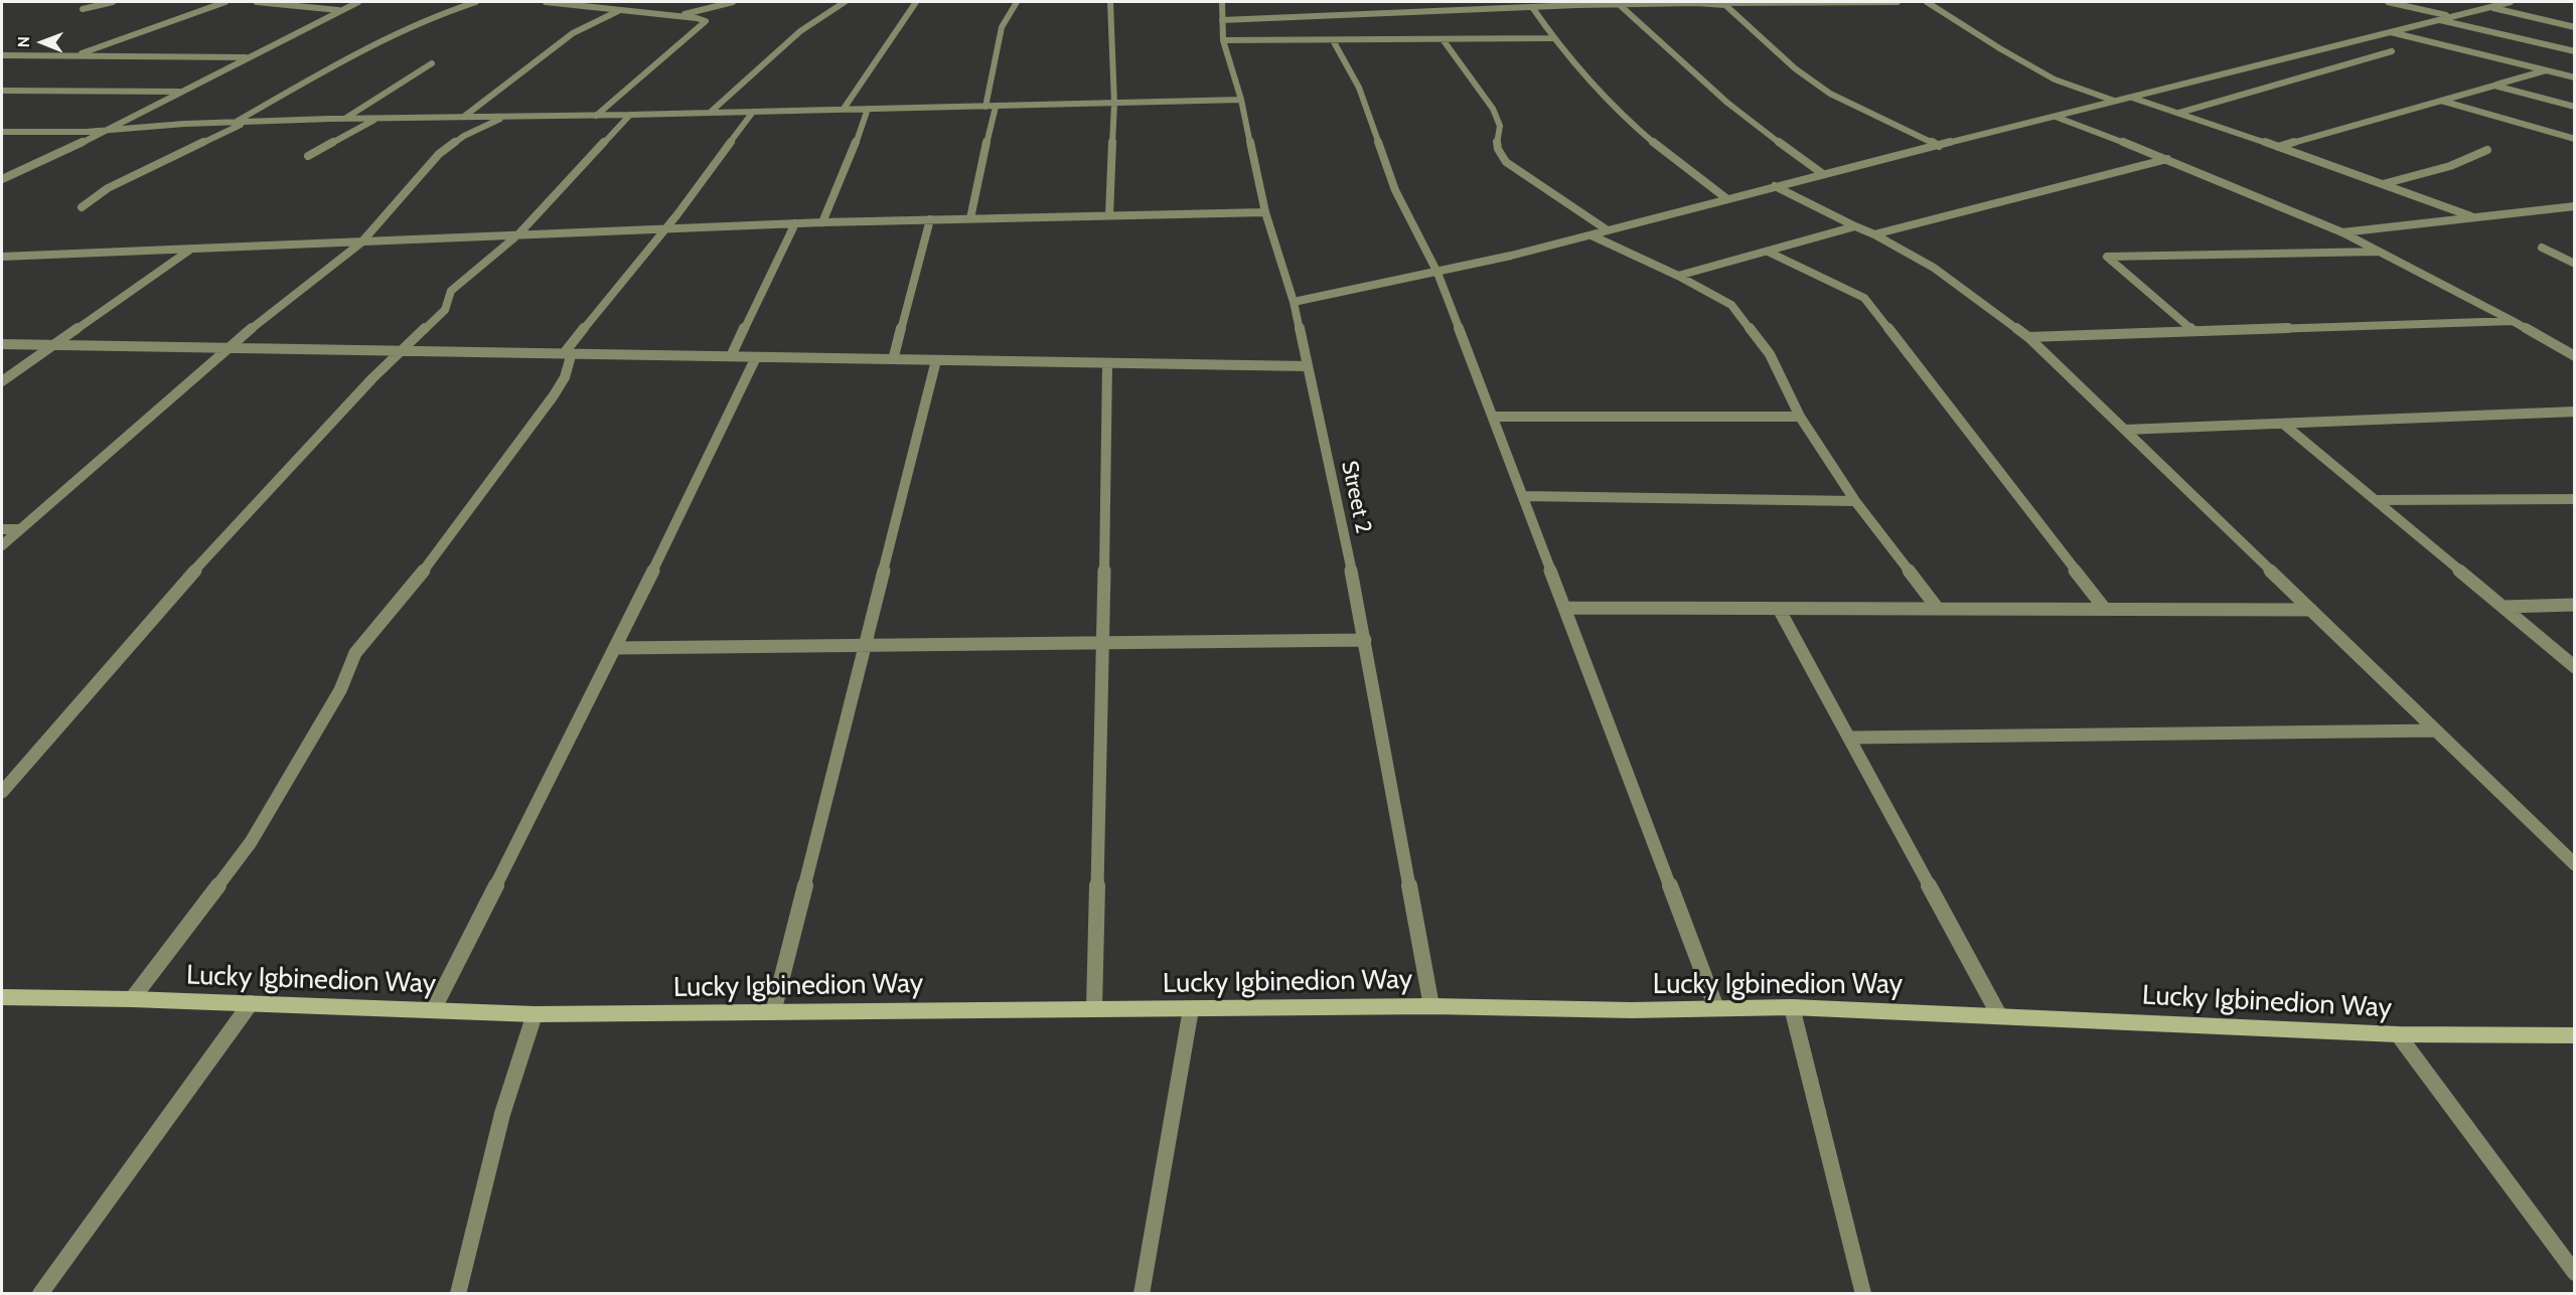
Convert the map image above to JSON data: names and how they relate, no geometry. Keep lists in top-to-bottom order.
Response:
{
  "streets": {
    "street": ["Street 2", "Lucky Igbinedion Way"]
  },
  "crossings": [
    ["Street 2", "Lucky Igbinedion Way"]
  ],
  "north": "left"
}
